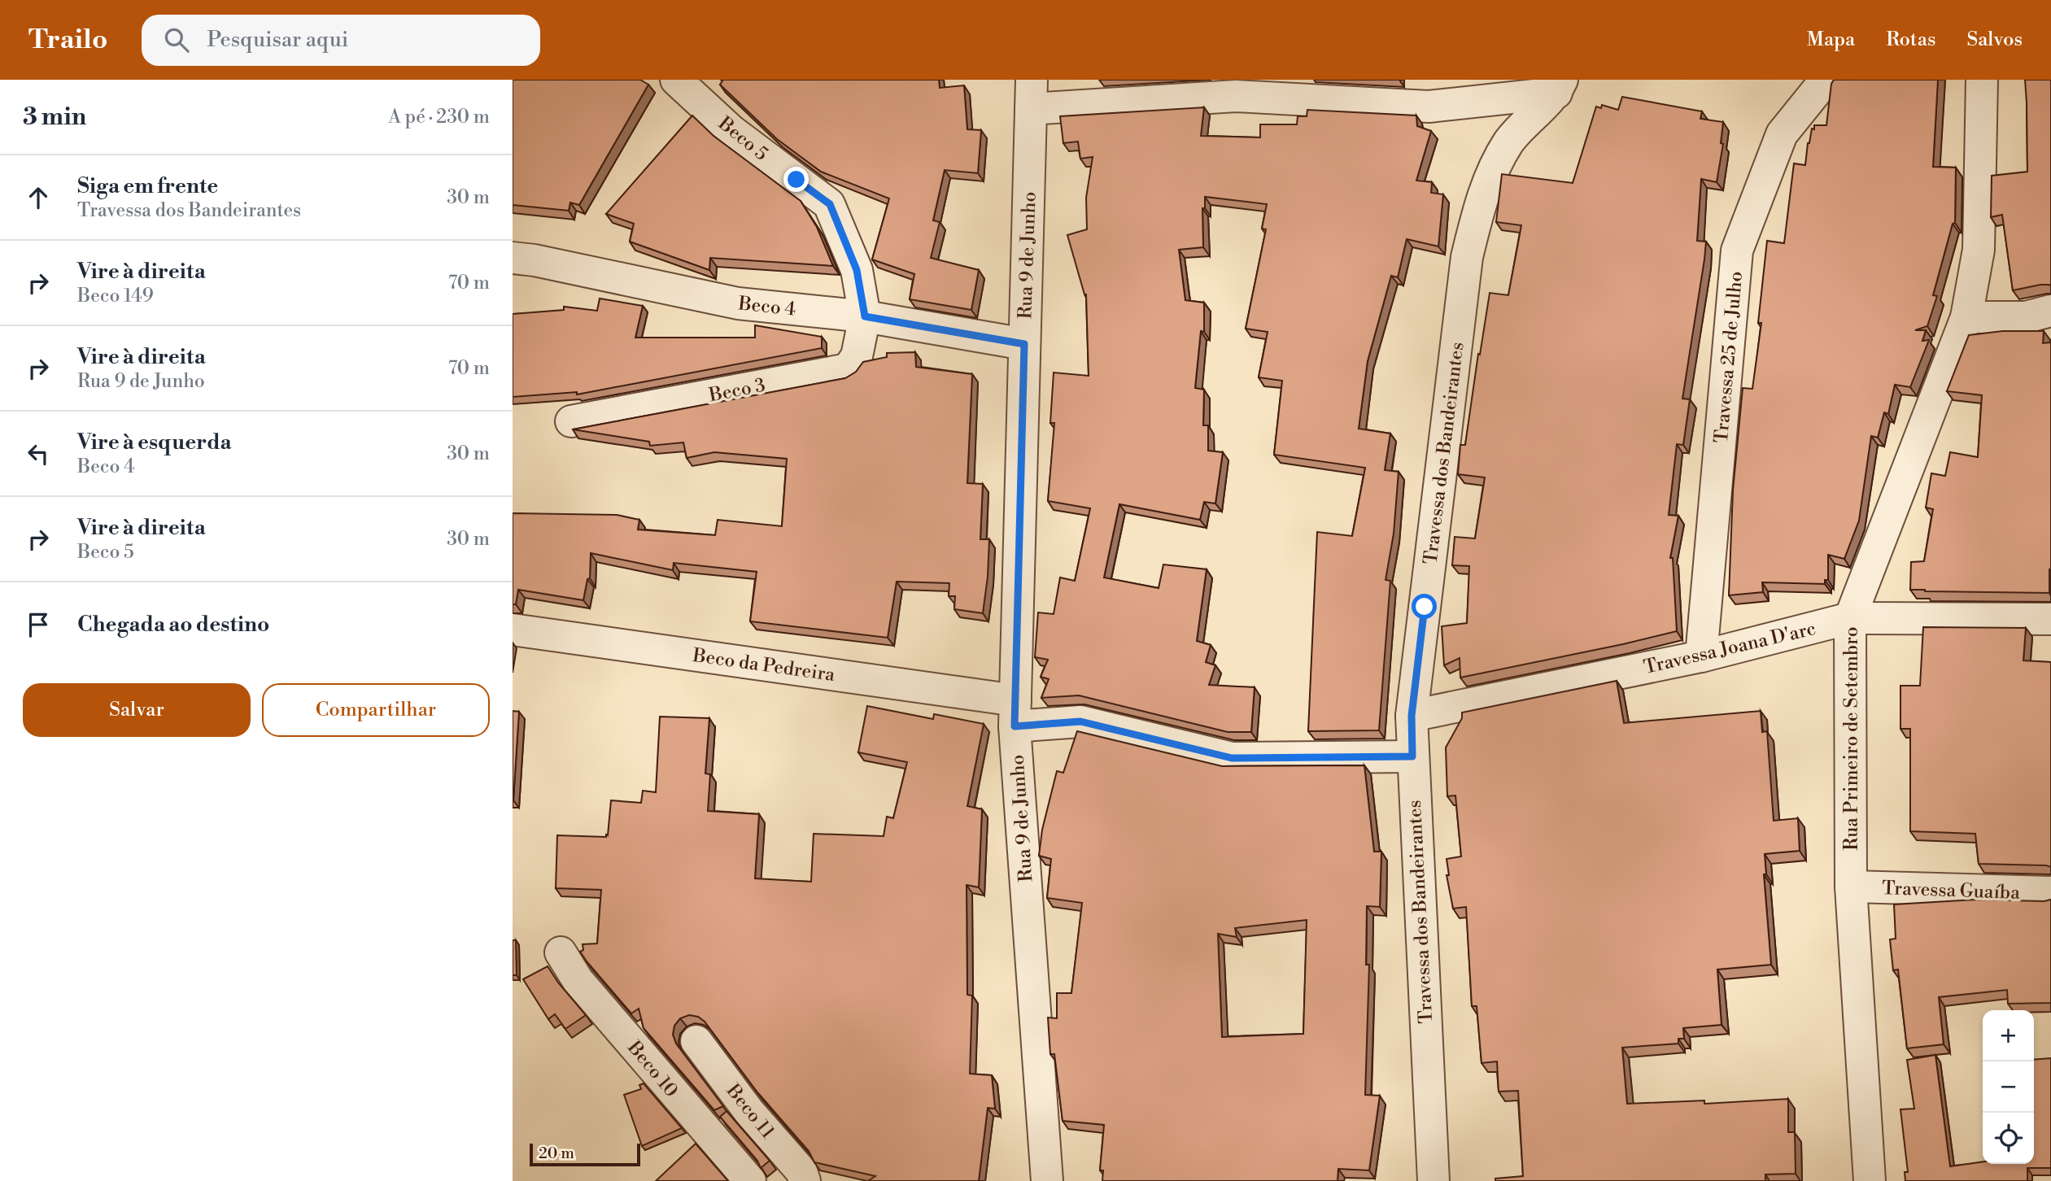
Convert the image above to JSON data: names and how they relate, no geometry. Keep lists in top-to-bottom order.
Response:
{
  "streets": {
    "street": [
      "Beco 5",
      "Rua 9 de Junho",
      "Beco 4",
      "Travessa 25 de Julho",
      "Beco 3",
      "Travessa dos Bandeirantes",
      "Travessa Joana D'arc",
      "Beco da Pedreira",
      "Rua Primeiro de Setembro",
      "Travessa Guaíba",
      "Beco 10",
      "Beco 11"
    ]
  },
  "crossings": [
    ["Beco 5", "Beco 4"],
    ["Beco 5", "Beco 3"],
    ["Rua 9 de Junho", "Beco 4"],
    ["Rua 9 de Junho", "Beco da Pedreira"],
    ["Beco 4", "Beco 3"],
    ["Travessa 25 de Julho", "Travessa Joana D'arc"],
    ["Travessa dos Bandeirantes", "Travessa Joana D'arc"],
    ["Travessa dos Bandeirantes", "Beco da Pedreira"],
    ["Travessa Joana D'arc", "Rua Primeiro de Setembro"],
    ["Rua Primeiro de Setembro", "Travessa Guaíba"]
  ],
  "scale_bar": "20 m",
  "page": {
    "header": "Trailo",
    "search": "Pesquisar aqui",
    "nav": ["Mapa", "Rotas", "Salvos"],
    "heading": ["3 min", "A pé · 230 m"],
    "list": [
      ["Siga em frente", "Travessa dos Bandeirantes", "30 m"],
      ["Vire à direita", "Beco 149", "70 m"],
      ["Vire à direita", "Rua 9 de Junho", "70 m"],
      ["Vire à esquerda", "Beco 4", "30 m"],
      ["Vire à direita", "Beco 5", "30 m"],
      "Chegada ao destino"
    ],
    "buttons": ["Salvar", "Compartilhar"],
    "map_buttons": ["+", "−"],
    "scale": "20 m"
  }
}
